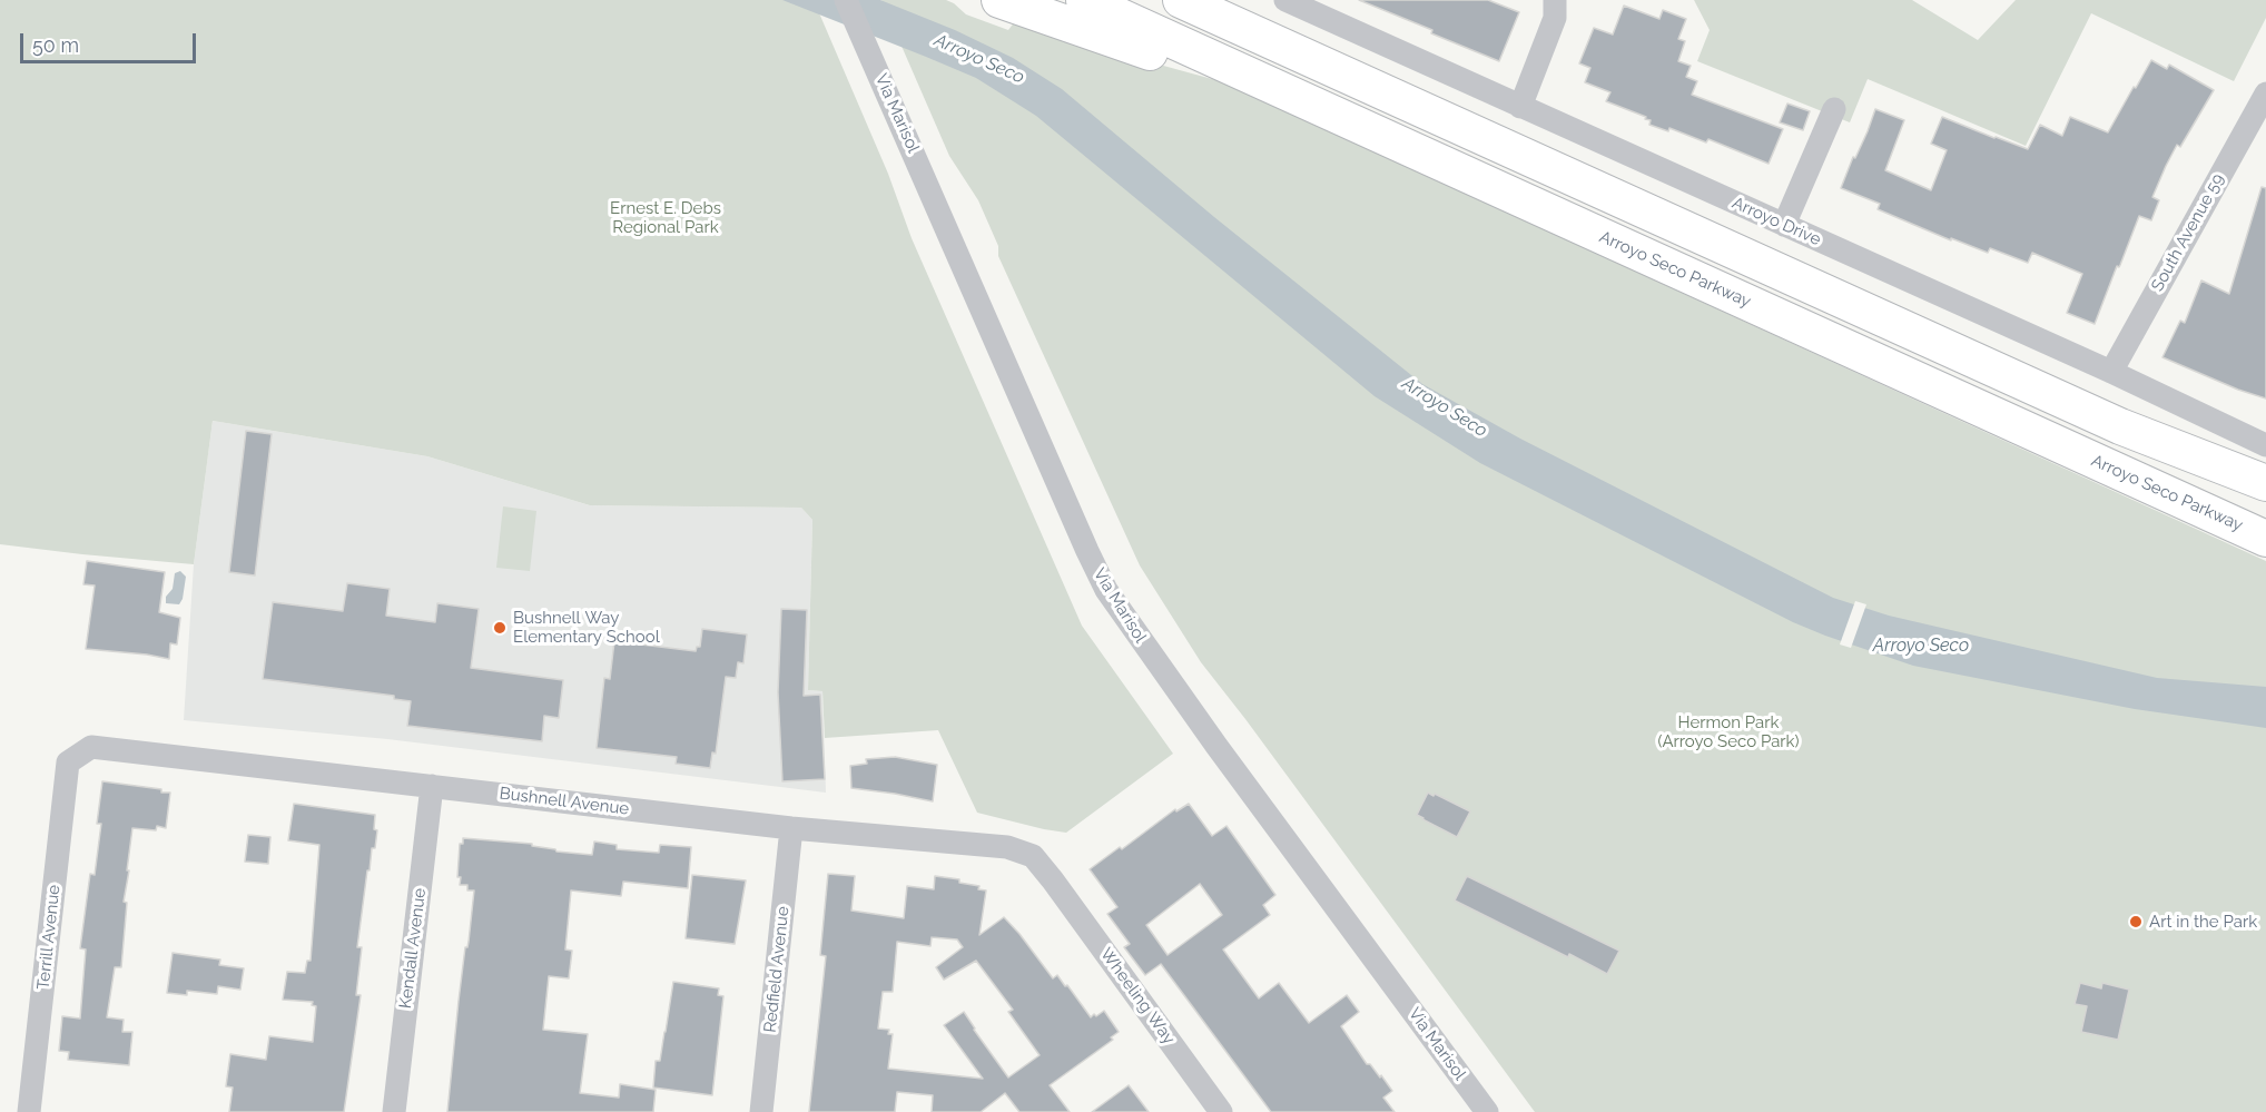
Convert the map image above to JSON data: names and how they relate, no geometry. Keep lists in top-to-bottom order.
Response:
{
  "streets": {
    "highway": ["Arroyo Seco Parkway"],
    "street": [
      "Via Marisol",
      "Arroyo Drive",
      "South Avenue 59",
      "Bushnell Avenue",
      "Terrill Avenue",
      "Kendall Avenue",
      "Redfield Avenue",
      "Wheeling Way"
    ]
  },
  "crossings": [
    ["Arroyo Drive", "South Avenue 59"],
    ["Bushnell Avenue", "Terrill Avenue"],
    ["Bushnell Avenue", "Kendall Avenue"],
    ["Bushnell Avenue", "Redfield Avenue"],
    ["Bushnell Avenue", "Wheeling Way"]
  ],
  "water": ["Arroyo Seco"],
  "parks": ["Ernest E. Debs Regional Park", "Hermon Park (Arroyo Seco Park)"],
  "places": ["Bushnell Way Elementary School", "Art in the Park"],
  "scale_bar": "50 m"
}
